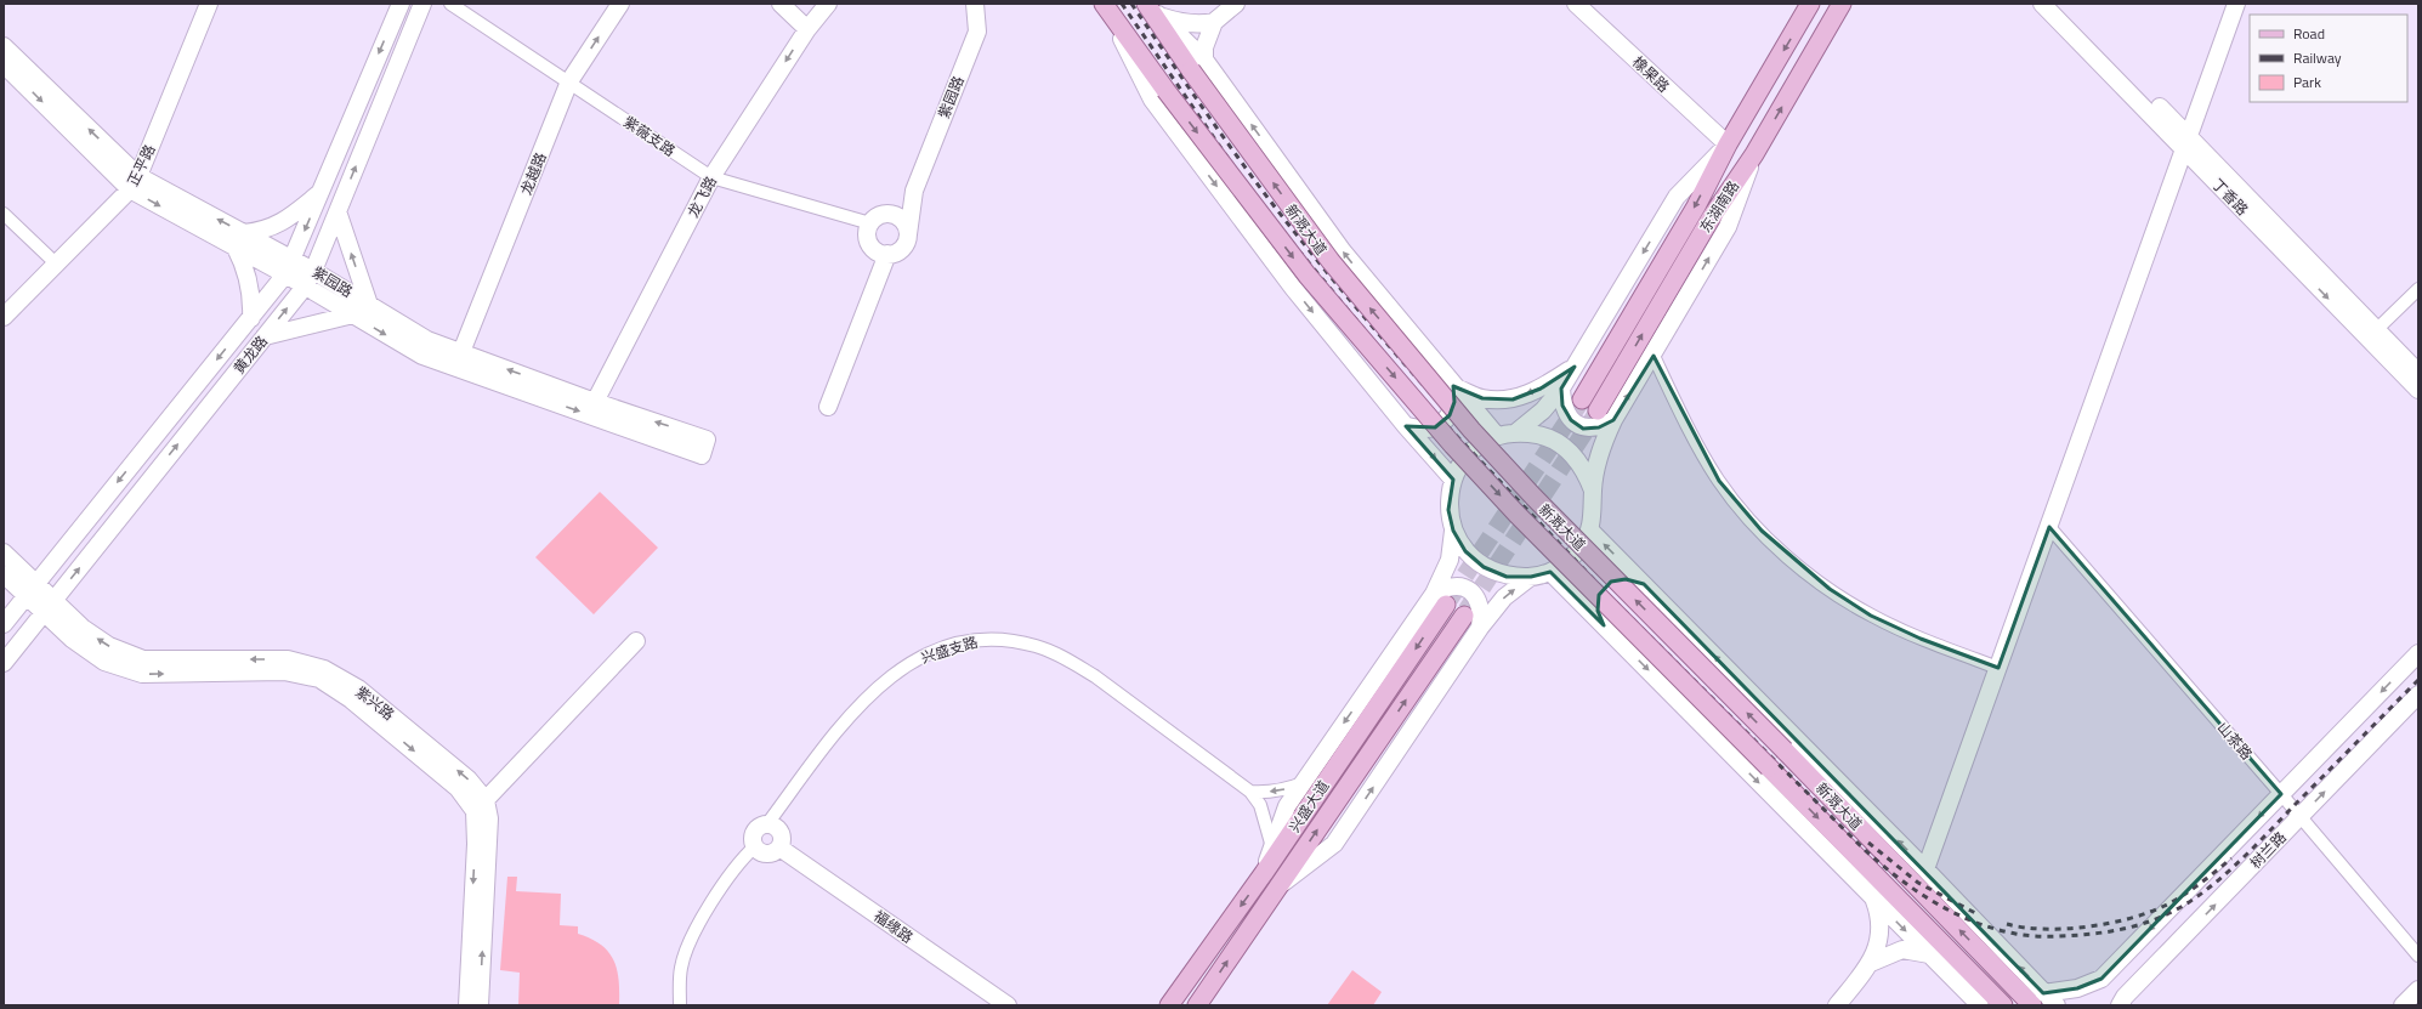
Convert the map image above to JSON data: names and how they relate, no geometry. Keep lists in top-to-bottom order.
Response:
{
  "streets": {
    "main road": ["东湖南路", "新溉大道", "兴盛大道"],
    "street": [
      "橡果路",
      "紫园路",
      "紫薇支路",
      "正平路",
      "龙越路",
      "龙飞路",
      "丁香路",
      "黄龙路",
      "兴盛支路",
      "紫兴路",
      "山茶路",
      "树兰路",
      "福缘路"
    ]
  },
  "crossings": [
    ["橡果路", "东湖南路"],
    ["紫园路", "正平路"],
    ["紫园路", "龙越路"],
    ["紫园路", "龙飞路"],
    ["紫园路", "黄龙路"],
    ["紫薇支路", "龙越路"],
    ["紫薇支路", "龙飞路"],
    ["黄龙路", "紫兴路"],
    ["兴盛支路", "福缘路"],
    ["山茶路", "树兰路"]
  ],
  "one_way": ["龙飞路"],
  "legend": ["Road", "Railway", "Park"]
}
